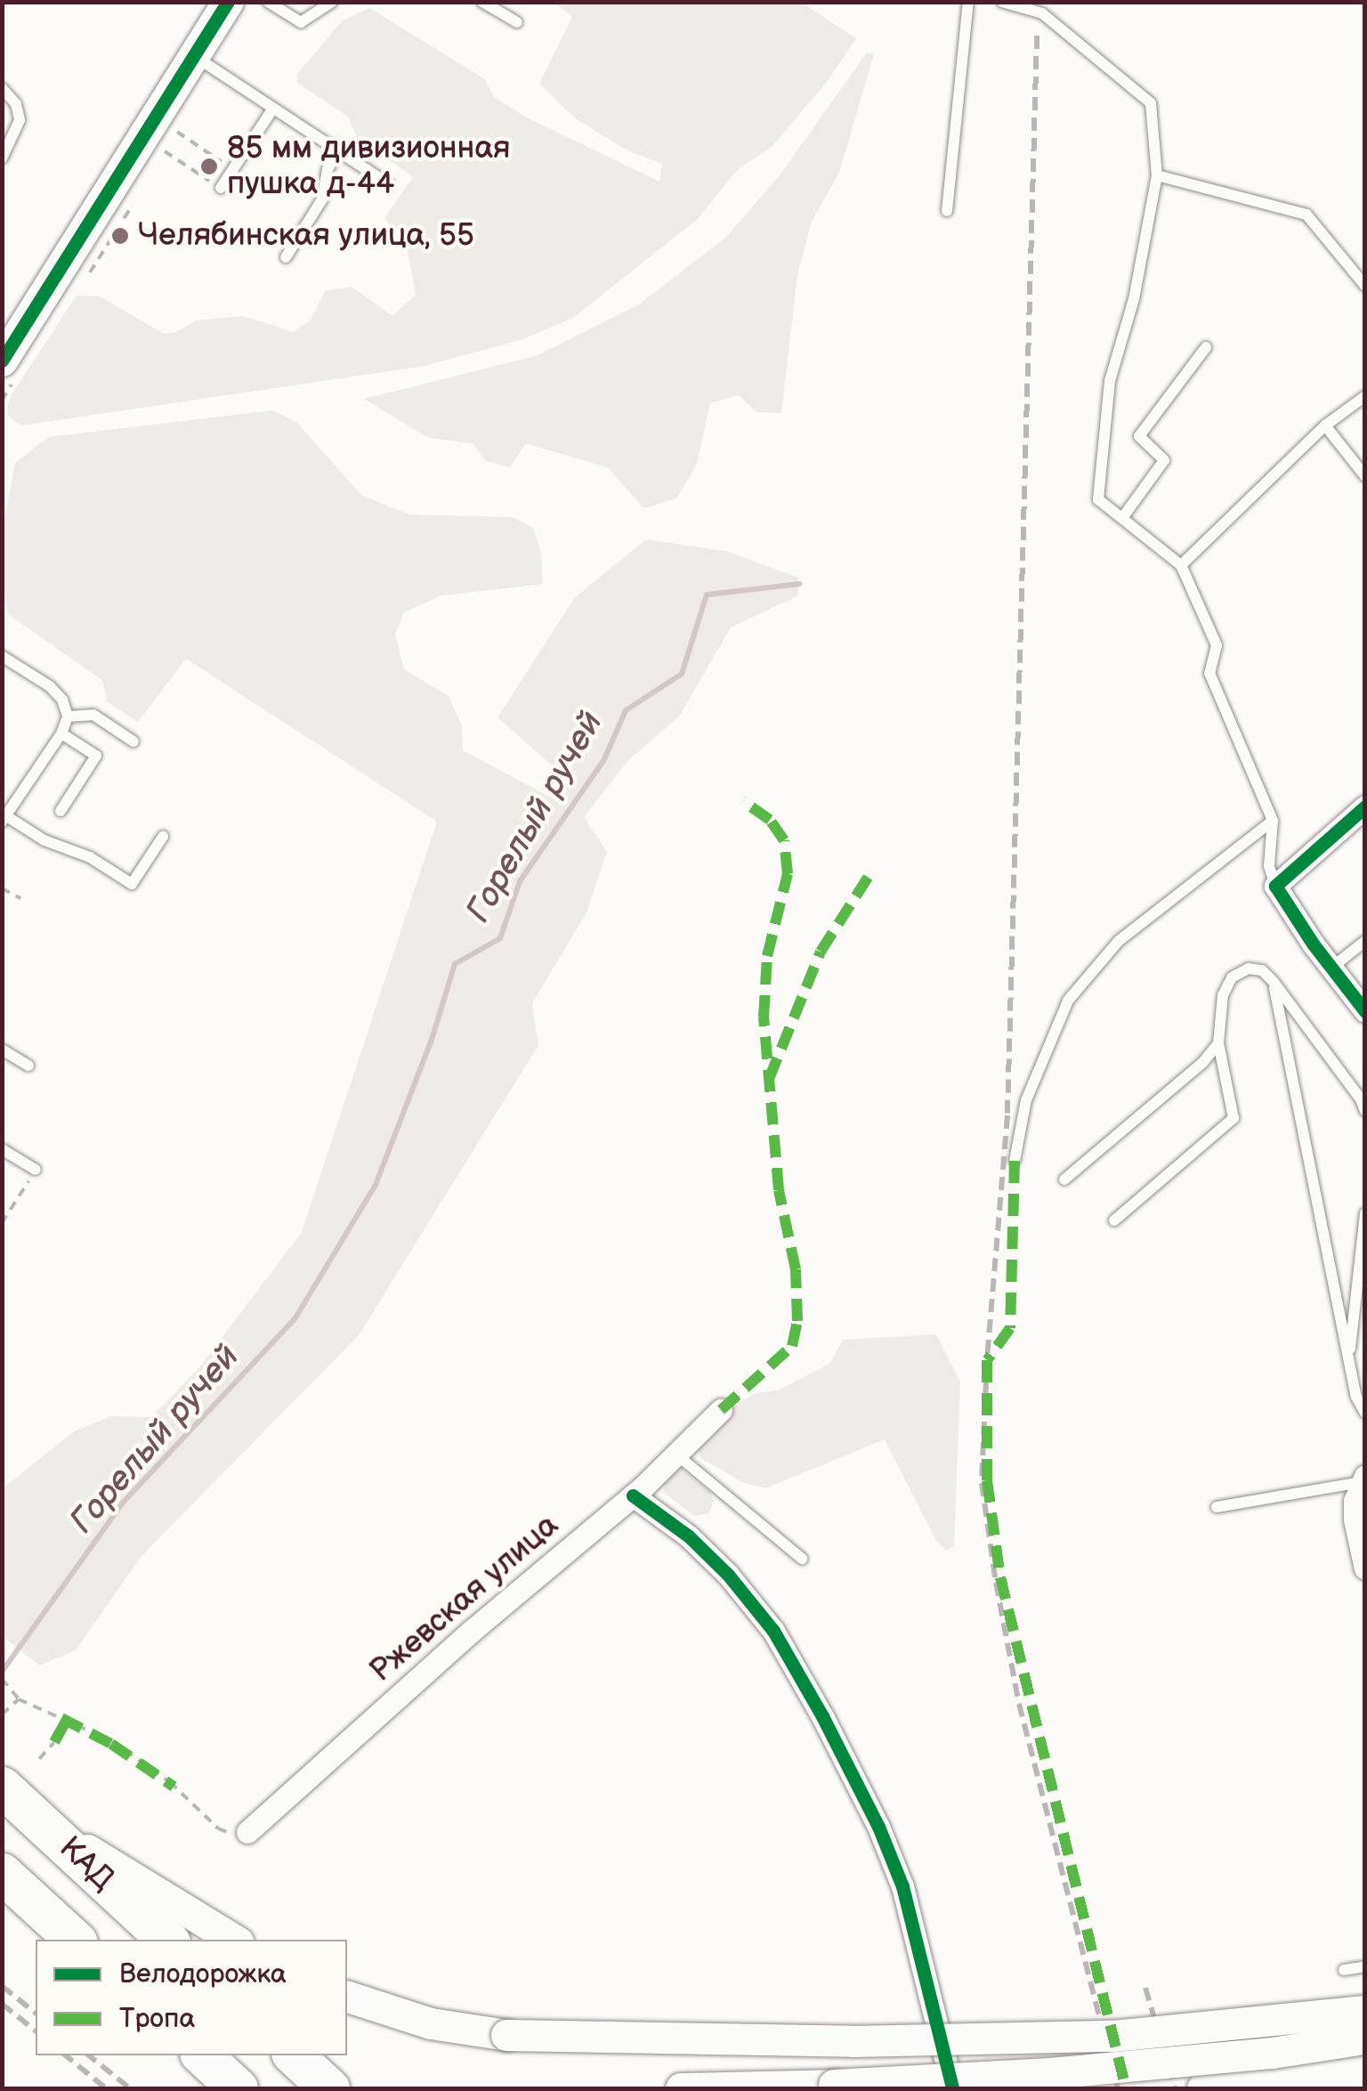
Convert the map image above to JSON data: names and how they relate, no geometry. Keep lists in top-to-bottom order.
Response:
{
  "streets": {
    "highway": ["КАД"],
    "street": ["Ржевская улица"]
  },
  "water": ["Горелый ручей"],
  "places": ["85 мм дивизионная пушка д-44", "Челябинская улица, 55"],
  "legend": ["Велодорожка", "Тропа"]
}
